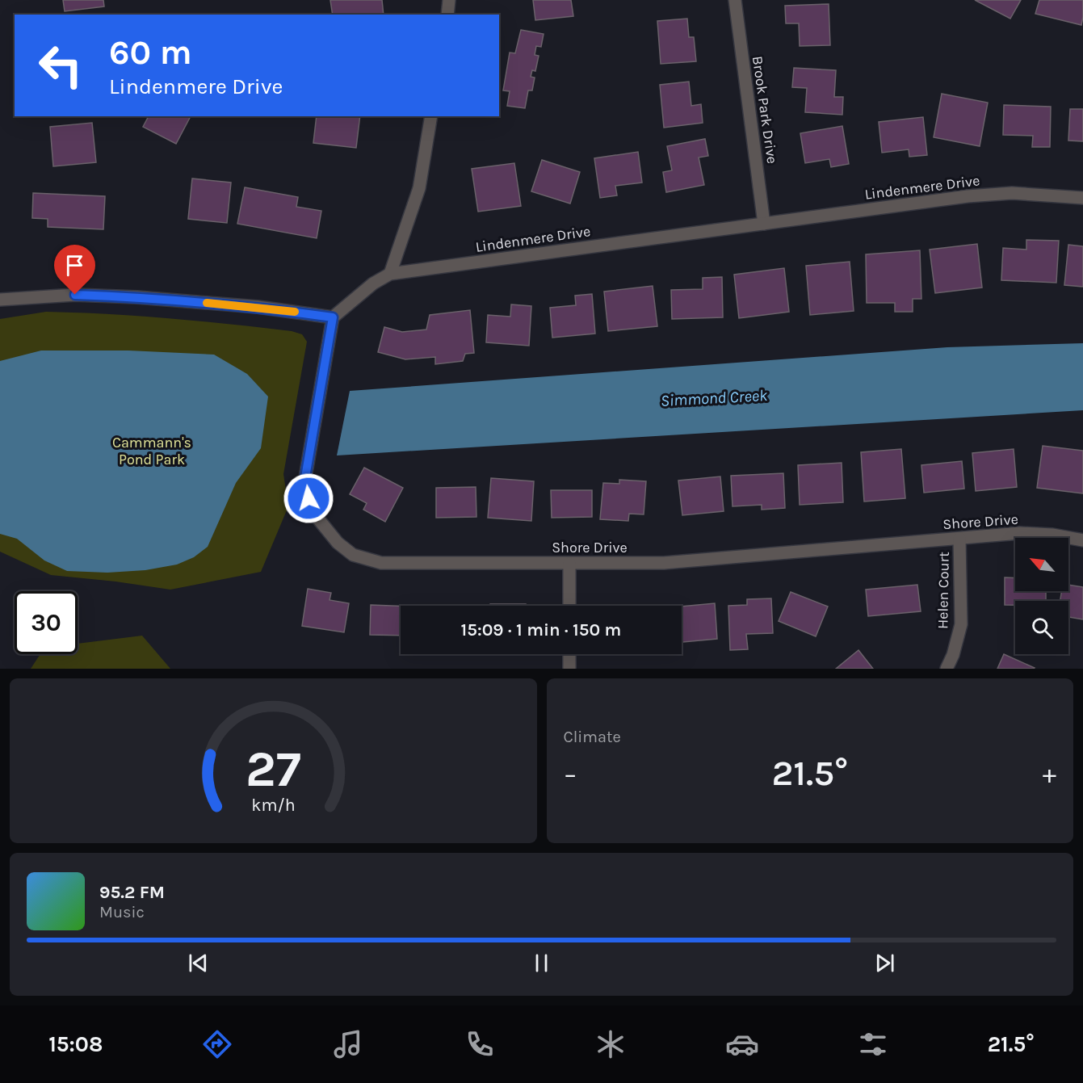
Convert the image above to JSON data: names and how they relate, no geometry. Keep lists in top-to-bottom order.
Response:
{
  "streets": {
    "street": [
      "Brook Park Drive",
      "Lindenmere Drive",
      "Shore Drive",
      "Helen Court"
    ]
  },
  "crossings": [
    ["Brook Park Drive", "Lindenmere Drive"],
    ["Lindenmere Drive", "Shore Drive"],
    ["Shore Drive", "Helen Court"]
  ],
  "water": ["Simmond Creek"],
  "parks": ["Cammann's Pond Park"],
  "north": "top left",
  "page": {
    "turn": ["60 m", "Lindenmere Drive"],
    "limit": "30",
    "trip": "15:09 · 1 min · 150 m",
    "tile": "Climate",
    "heat": ["−", "21.5°", "+"],
    "song": ["95.2 FM", "Music"],
    "tabs": ["15:08", "21.5°"],
    "gauge": ["27", "km/h"]
  }
}
